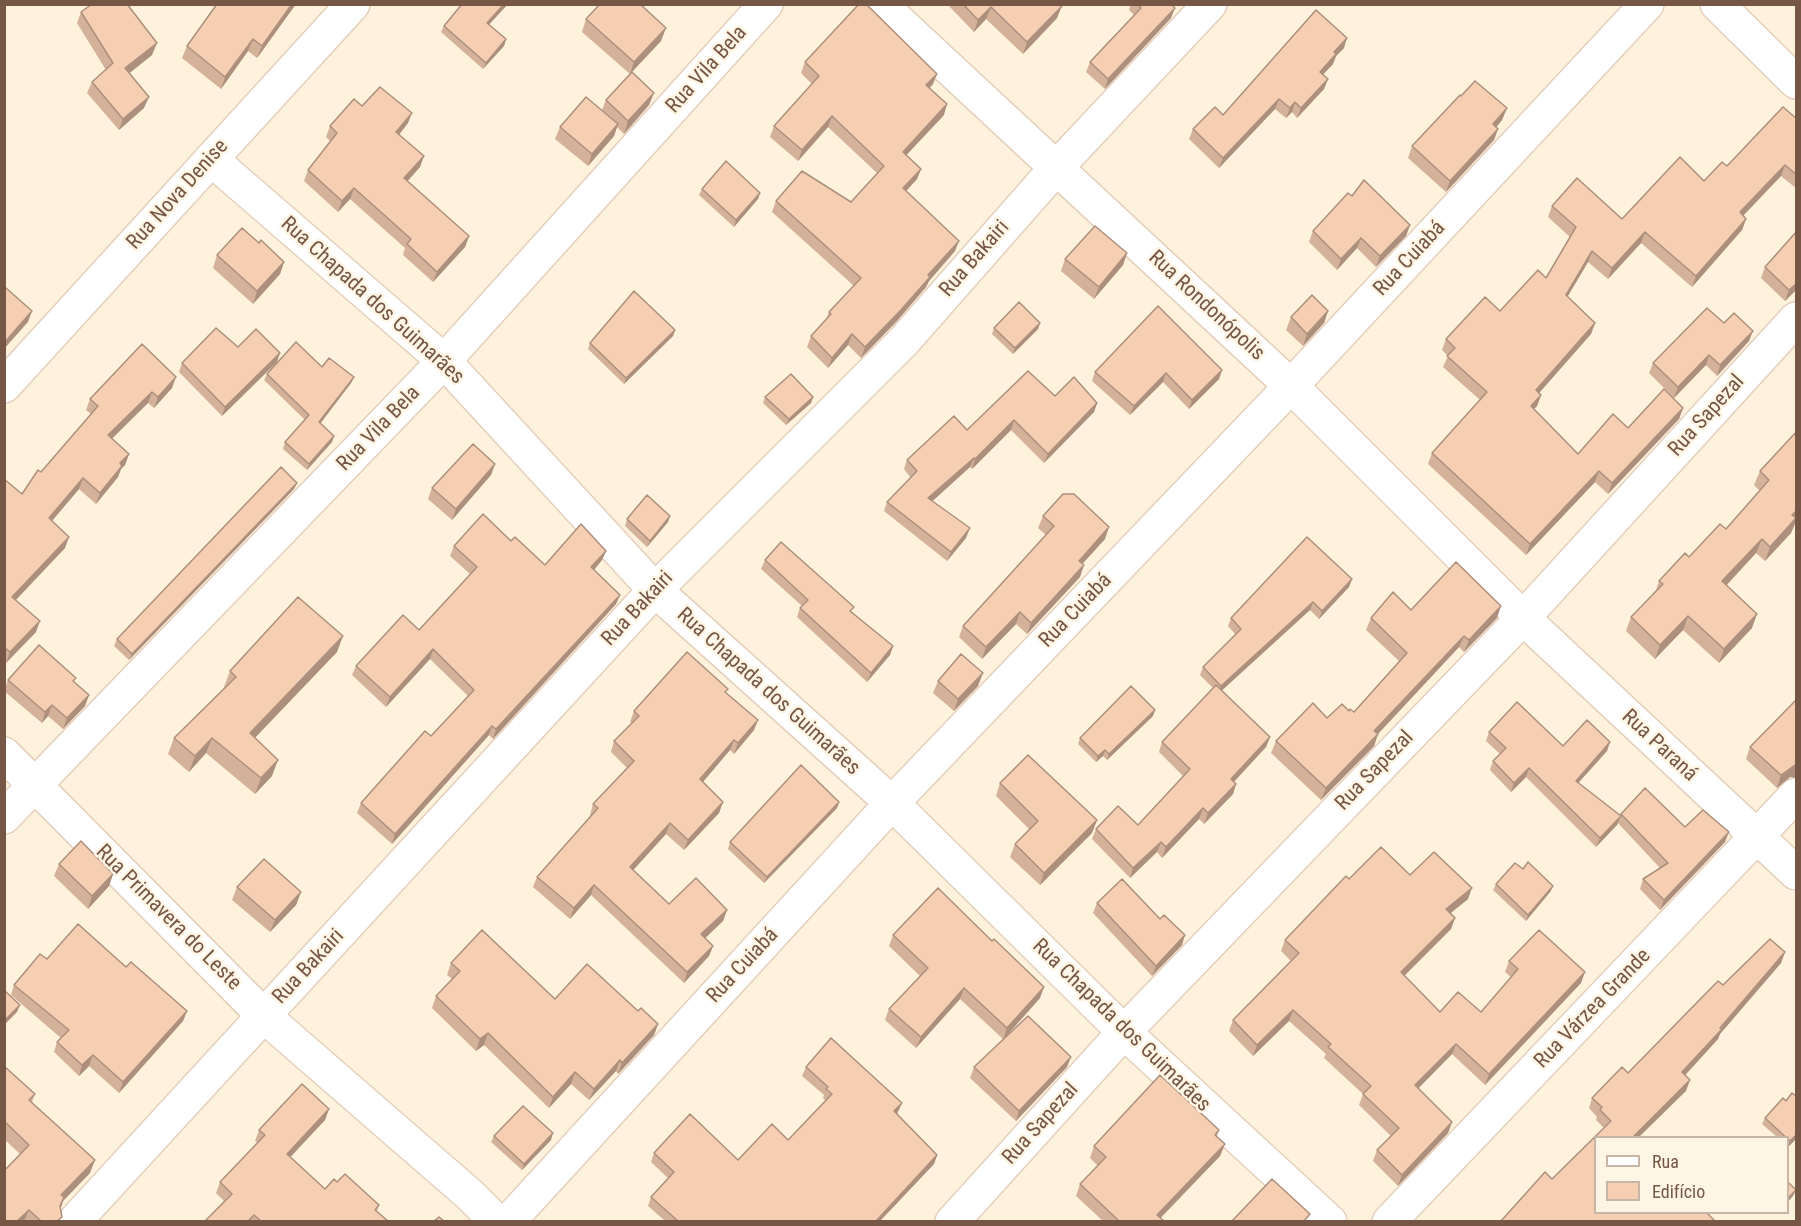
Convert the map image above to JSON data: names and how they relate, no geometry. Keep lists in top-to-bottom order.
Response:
{
  "streets": {
    "street": [
      "Rua Vila Bela",
      "Rua Nova Denise",
      "Rua Bakairi",
      "Rua Cuiabá",
      "Rua Chapada dos Guimarães",
      "Rua Rondonópolis",
      "Rua Sapezal",
      "Rua Paraná",
      "Rua Primavera do Leste",
      "Rua Várzea Grande"
    ]
  },
  "crossings": [
    ["Rua Vila Bela", "Rua Chapada dos Guimarães"],
    ["Rua Vila Bela", "Rua Primavera do Leste"],
    ["Rua Nova Denise", "Rua Chapada dos Guimarães"],
    ["Rua Bakairi", "Rua Chapada dos Guimarães"],
    ["Rua Bakairi", "Rua Rondonópolis"],
    ["Rua Bakairi", "Rua Primavera do Leste"],
    ["Rua Cuiabá", "Rua Chapada dos Guimarães"],
    ["Rua Cuiabá", "Rua Rondonópolis"],
    ["Rua Chapada dos Guimarães", "Rua Sapezal"],
    ["Rua Rondonópolis", "Rua Sapezal"],
    ["Rua Rondonópolis", "Rua Paraná"],
    ["Rua Sapezal", "Rua Paraná"],
    ["Rua Paraná", "Rua Várzea Grande"]
  ],
  "legend": ["Rua", "Edifício"]
}
